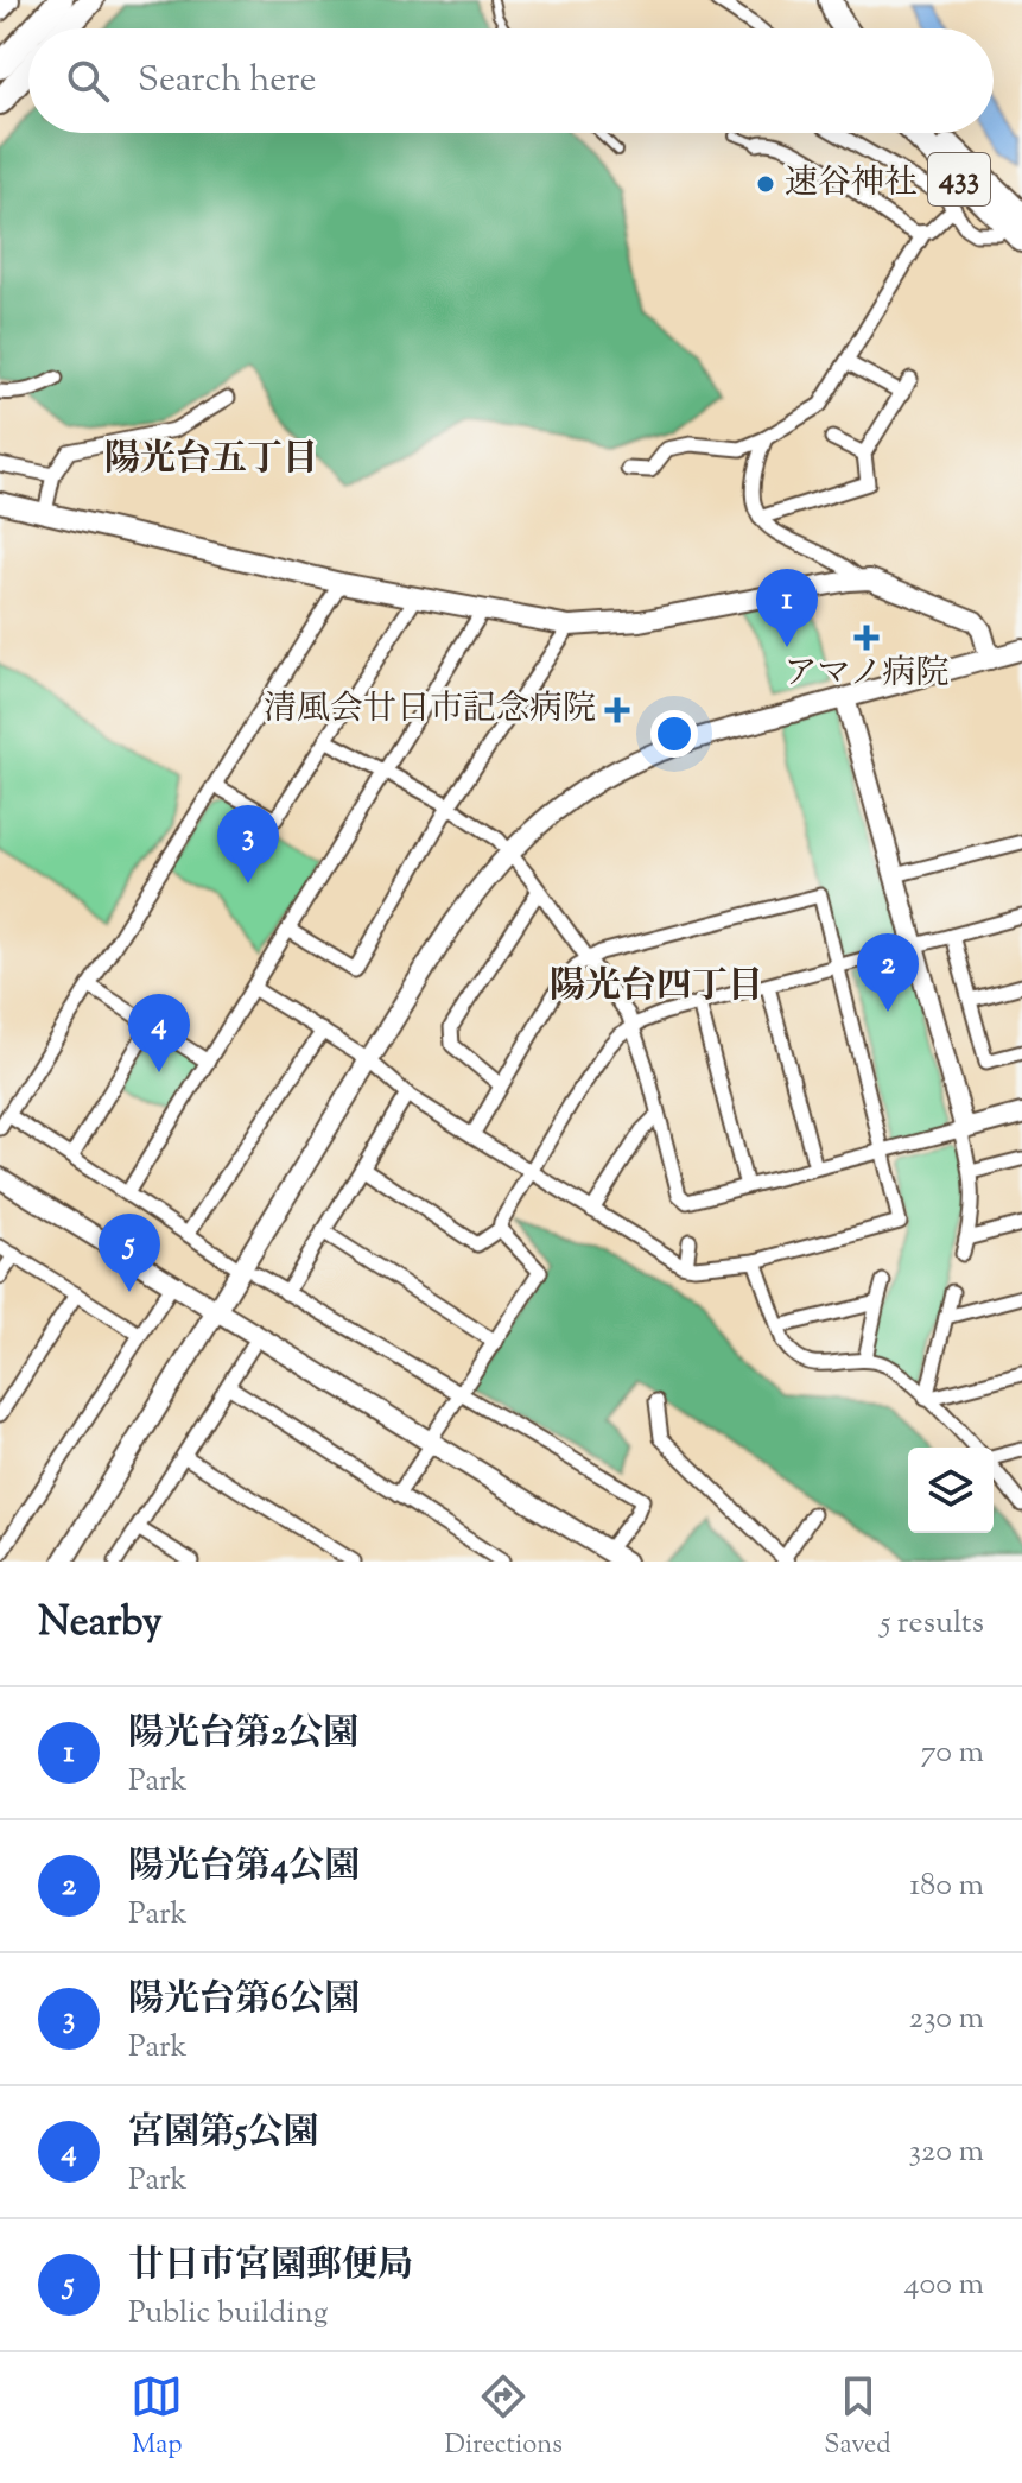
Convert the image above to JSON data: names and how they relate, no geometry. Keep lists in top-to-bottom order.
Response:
{
  "streets": {
    "highway": ["433"]
  },
  "districts": ["陽光台五丁目", "陽光台四丁目"],
  "places": {
    "other": ["速谷神社"],
    "health": ["アマノ病院", "清風会廿日市記念病院"]
  },
  "page": {
    "search": "Search here",
    "pins": [
      "1",
      "3",
      "2",
      "4",
      "5"
    ],
    "heading": ["Nearby", "5 results"],
    "list": [
      {
        "mark": "1",
        "name": "陽光台第2公園",
        "note": "Park",
        "value": "70 m"
      },
      {
        "mark": "2",
        "name": "陽光台第4公園",
        "note": "Park",
        "value": "180 m"
      },
      {
        "mark": "3",
        "name": "陽光台第6公園",
        "note": "Park",
        "value": "230 m"
      },
      {
        "mark": "4",
        "name": "宮園第5公園",
        "note": "Park",
        "value": "320 m"
      },
      {
        "mark": "5",
        "name": "廿日市宮園郵便局",
        "note": "Public building",
        "value": "400 m"
      }
    ],
    "nav": ["Map", "Directions", "Saved"]
  }
}
